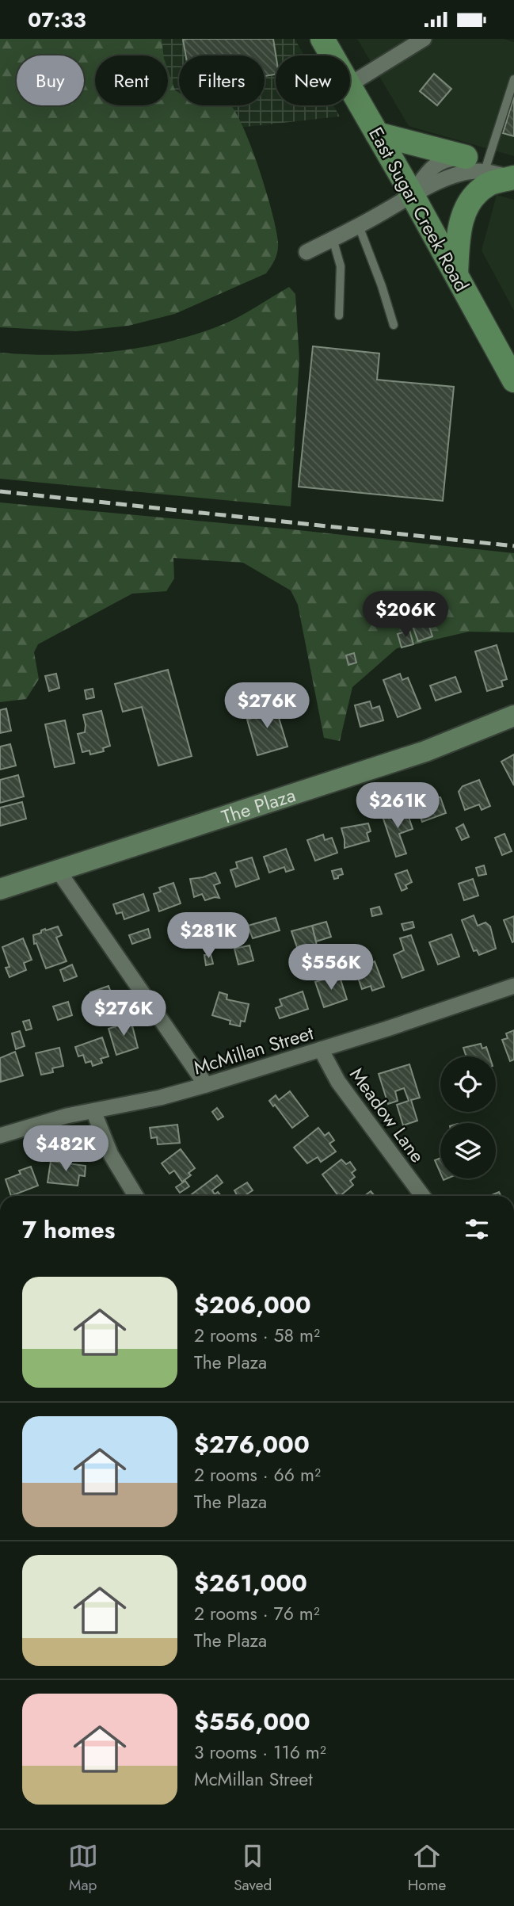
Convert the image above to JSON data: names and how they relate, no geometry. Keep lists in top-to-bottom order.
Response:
{
  "streets": {
    "main road": ["East Sugar Creek Road", "The Plaza"],
    "street": ["McMillan Street", "Meadow Lane"]
  },
  "crossings": [
    ["McMillan Street", "Meadow Lane"]
  ],
  "page": {
    "status": "07:33",
    "chip": [
      "Buy",
      "Rent",
      "Filters",
      "New"
    ],
    "price": [
      "$206K",
      "$276K",
      "$261K",
      "$281K",
      "$556K",
      "$276K",
      "$482K"
    ],
    "heading": "7 homes",
    "list": [
      {
        "name": "$206,000",
        "note": "2 rooms · 58 m² · The Plaza"
      },
      {
        "name": "$276,000",
        "note": "2 rooms · 66 m² · The Plaza"
      },
      {
        "name": "$261,000",
        "note": "2 rooms · 76 m² · The Plaza"
      },
      {
        "name": "$556,000",
        "note": "3 rooms · 116 m² · McMillan Street"
      }
    ],
    "tabs": ["Map", "Saved", "Home"]
  }
}
